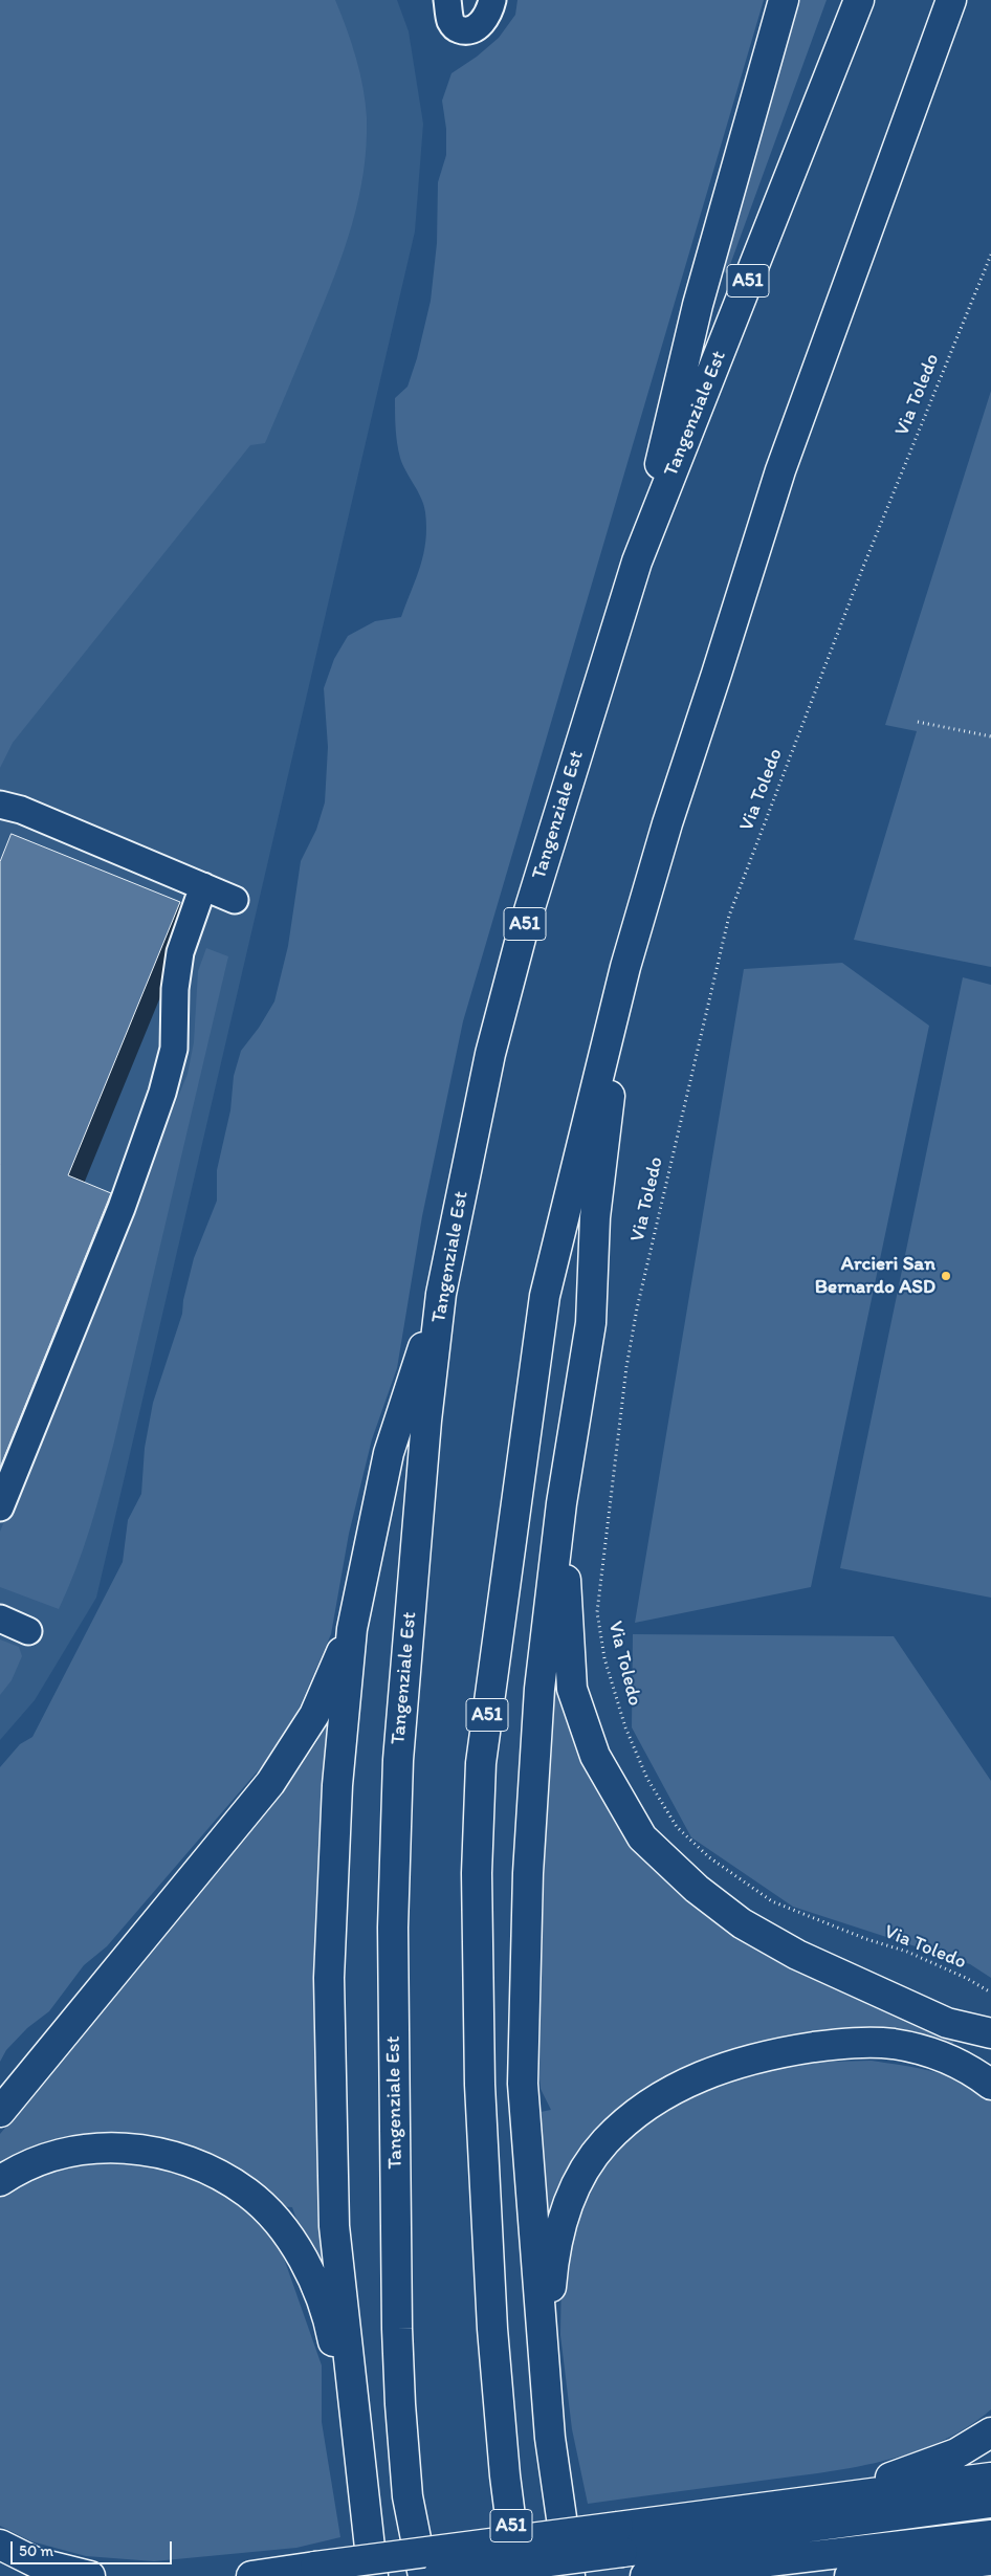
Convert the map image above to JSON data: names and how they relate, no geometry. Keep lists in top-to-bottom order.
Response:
{
  "streets": {
    "highway": ["A51", "Tangenziale Est"],
    "path": ["Via Toledo"]
  },
  "places": ["Arcieri San Bernardo ASD"],
  "scale_bar": "50 m"
}
